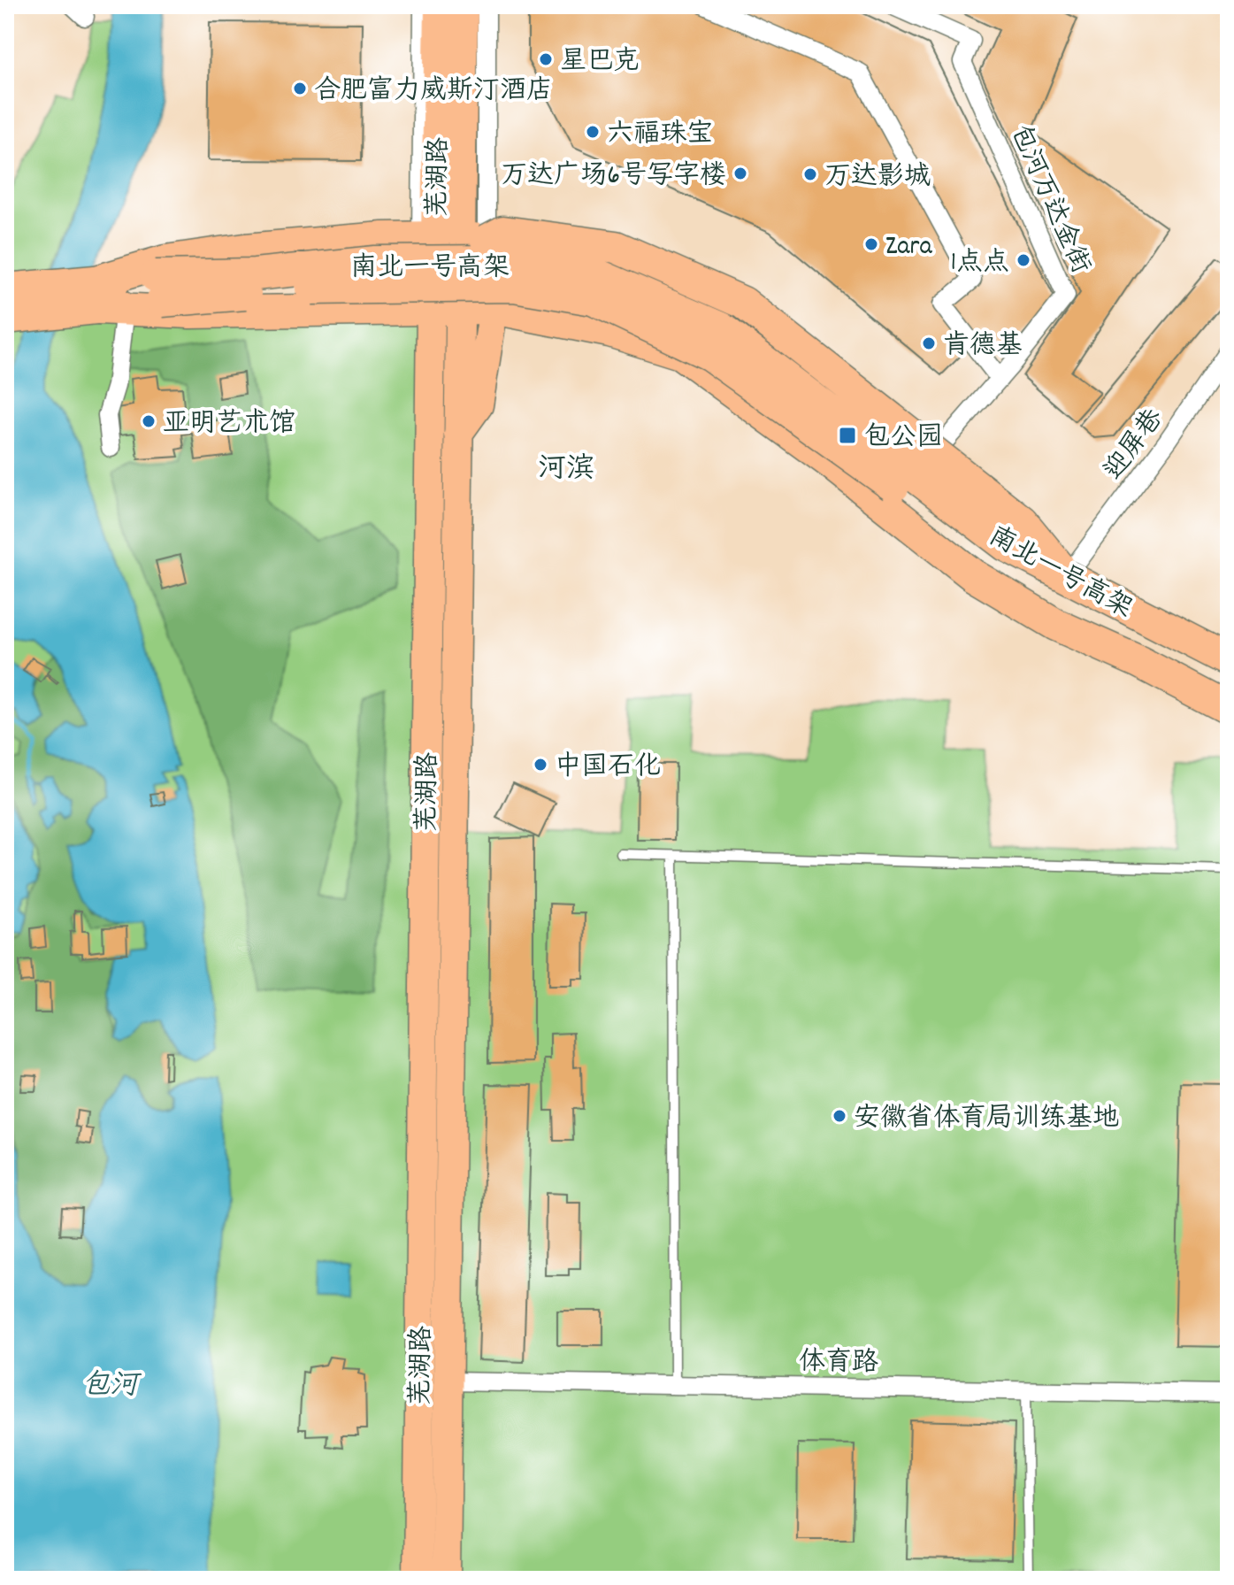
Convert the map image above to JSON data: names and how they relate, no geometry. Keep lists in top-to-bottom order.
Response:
{
  "streets": {
    "highway": ["南北一号高架"],
    "main road": ["芜湖路"],
    "street": ["包河万达金街", "迎屏巷", "体育路"]
  },
  "crossings": [
    ["芜湖路", "体育路"],
    ["南北一号高架", "迎屏巷"]
  ],
  "districts": ["河滨"],
  "water": ["包河"],
  "places": {
    "other": [
      "星巴克",
      "合肥富力威斯汀酒店",
      "六福珠宝",
      "万达广场6号写字楼",
      "万达影城",
      "Zara",
      "1点点",
      "肯德基",
      "亚明艺术馆",
      "中国石化",
      "安徽省体育局训练基地"
    ],
    "transit": ["包公园"]
  }
}
